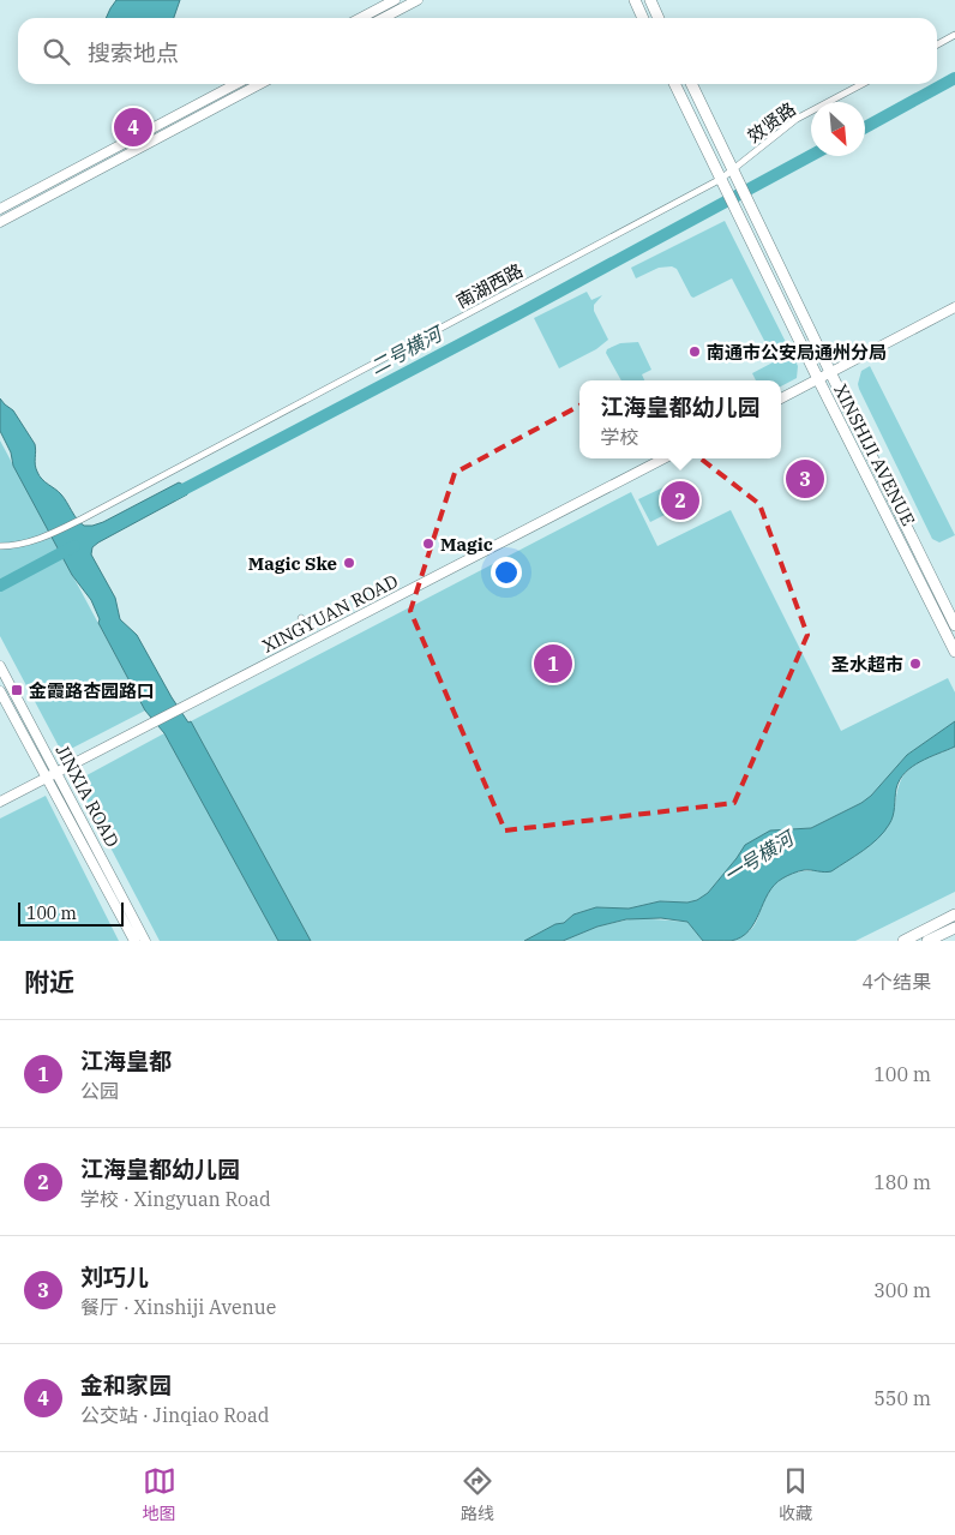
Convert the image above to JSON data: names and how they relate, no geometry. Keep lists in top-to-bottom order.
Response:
{
  "streets": {
    "main road": ["XINSHIJI AVENUE"],
    "street": [
      "效贤路",
      "南湖西路",
      "XINGYUAN ROAD",
      "JINXIA ROAD"
    ]
  },
  "crossings": [
    ["效贤路", "南湖西路"],
    ["效贤路", "XINSHIJI AVENUE"],
    ["南湖西路", "XINSHIJI AVENUE"],
    ["XINGYUAN ROAD", "JINXIA ROAD"]
  ],
  "water": ["二号横河", "一号横河"],
  "places": {
    "other": [
      "南通市公安局通州分局",
      "Magic",
      "Magic Ske",
      "圣水超市"
    ],
    "transit": ["金霞路杏园路口"]
  },
  "scale_bar": "100 m",
  "north": "bottom right",
  "page": {
    "search": "搜索地点",
    "pins": [
      "4",
      "3",
      "2",
      "1"
    ],
    "popup": ["江海皇都幼儿园", "学校"],
    "scale": "100 m",
    "heading": ["附近", "4个结果"],
    "list": [
      {
        "mark": "1",
        "name": "江海皇都",
        "note": "公园",
        "value": "100 m"
      },
      {
        "mark": "2",
        "name": "江海皇都幼儿园",
        "note": "学校 · Xingyuan Road",
        "value": "180 m"
      },
      {
        "mark": "3",
        "name": "刘巧儿",
        "note": "餐厅 · Xinshiji Avenue",
        "value": "300 m"
      },
      {
        "mark": "4",
        "name": "金和家园",
        "note": "公交站 · Jinqiao Road",
        "value": "550 m"
      }
    ],
    "nav": ["地图", "路线", "收藏"]
  }
}
